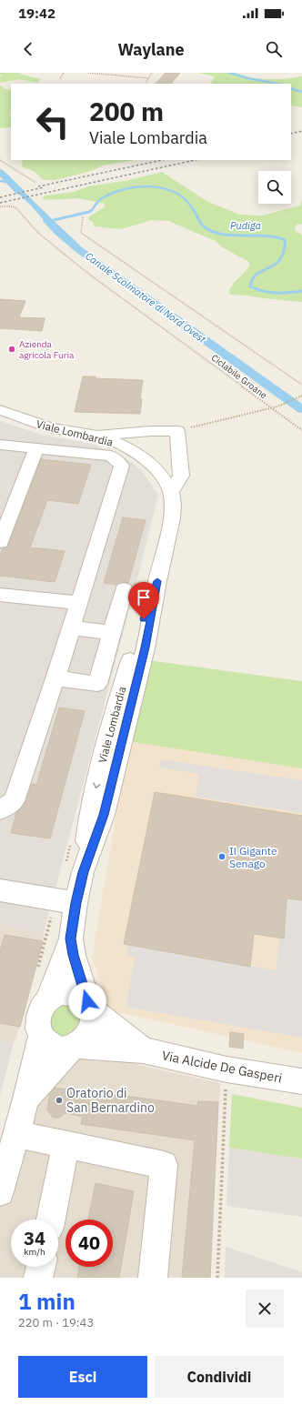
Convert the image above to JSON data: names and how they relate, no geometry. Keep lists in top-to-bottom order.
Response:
{
  "streets": {
    "street": ["Viale Lombardia", "Via Alcide De Gasperi"],
    "path": ["Ciclabile Groane"]
  },
  "crossings": [
    ["Viale Lombardia", "Via Alcide De Gasperi"]
  ],
  "water": ["Pudiga", "Canale Scolmatore di Nord Ovest"],
  "places": ["Azienda agricola Furia", "Il Gigante Senago", "Oratorio di San Bernardino"],
  "page": {
    "status": "19:42",
    "header": "Waylane",
    "turn": ["200 m", "Viale Lombardia"],
    "speed": "34 km/h",
    "limit": "40",
    "heading": ["1 min", "220 m · 19:43"],
    "buttons": ["Esci", "Condividi"]
  }
}
